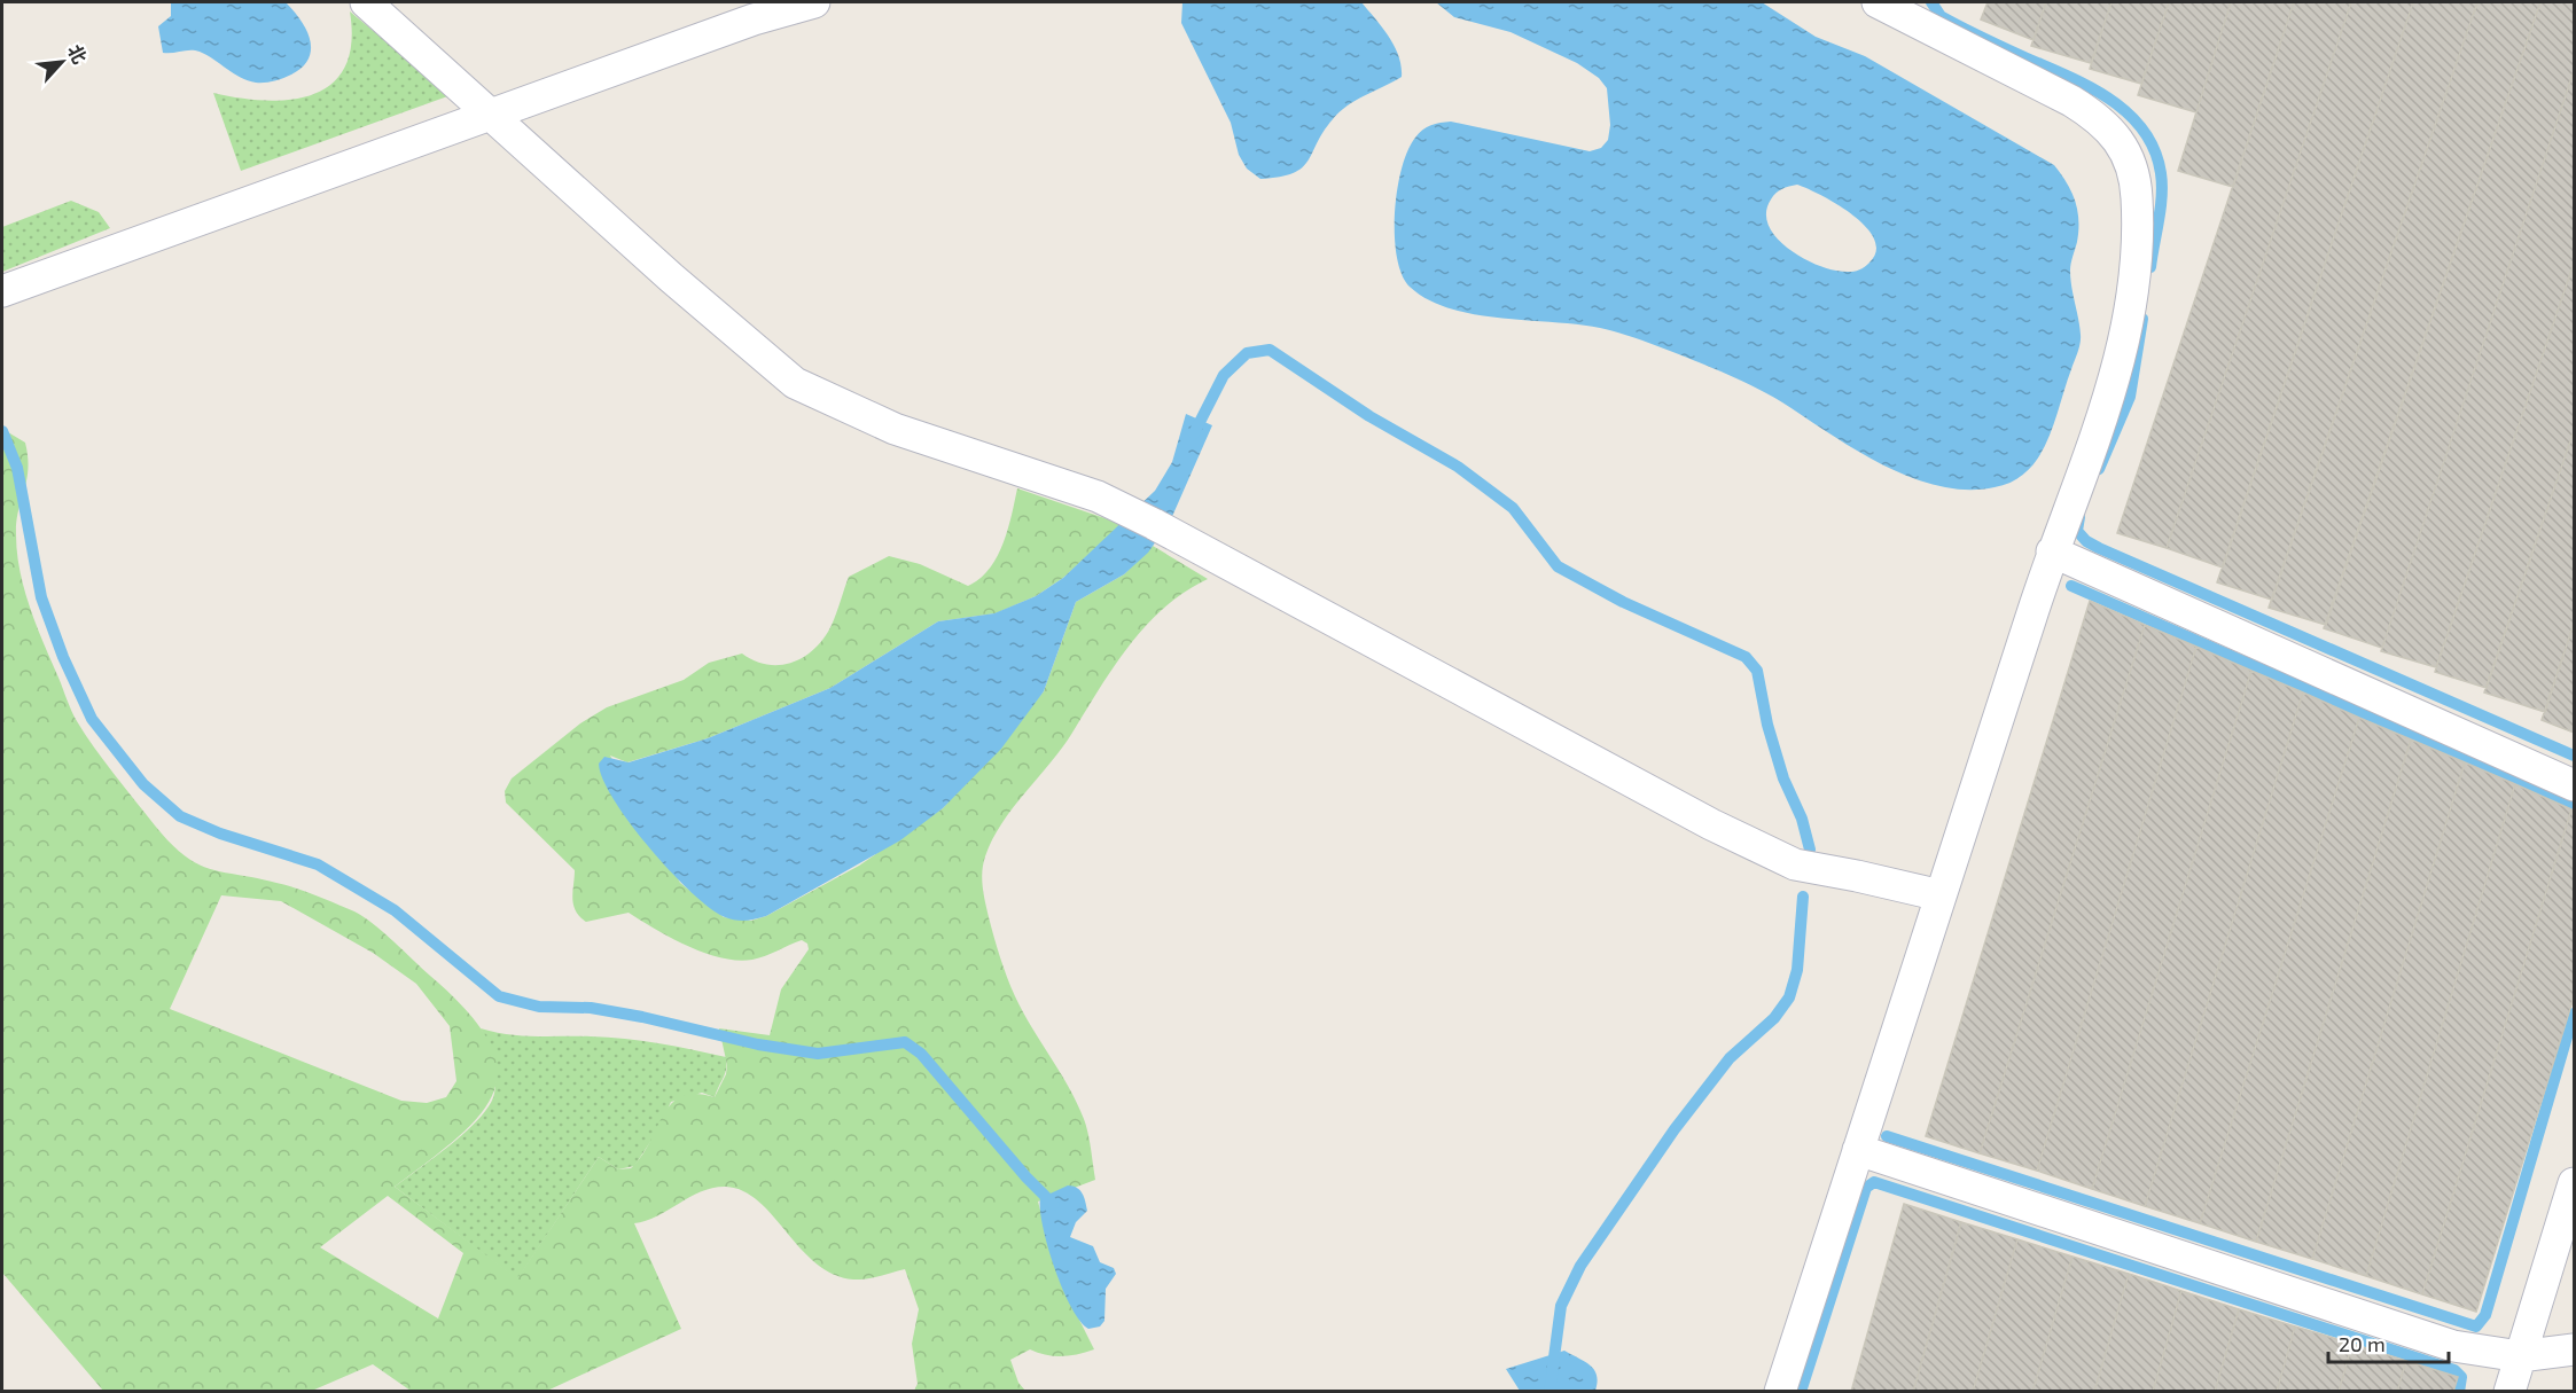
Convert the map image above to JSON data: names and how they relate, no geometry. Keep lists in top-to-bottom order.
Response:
{
  "scale_bar": "20 m",
  "north": "top right"
}
